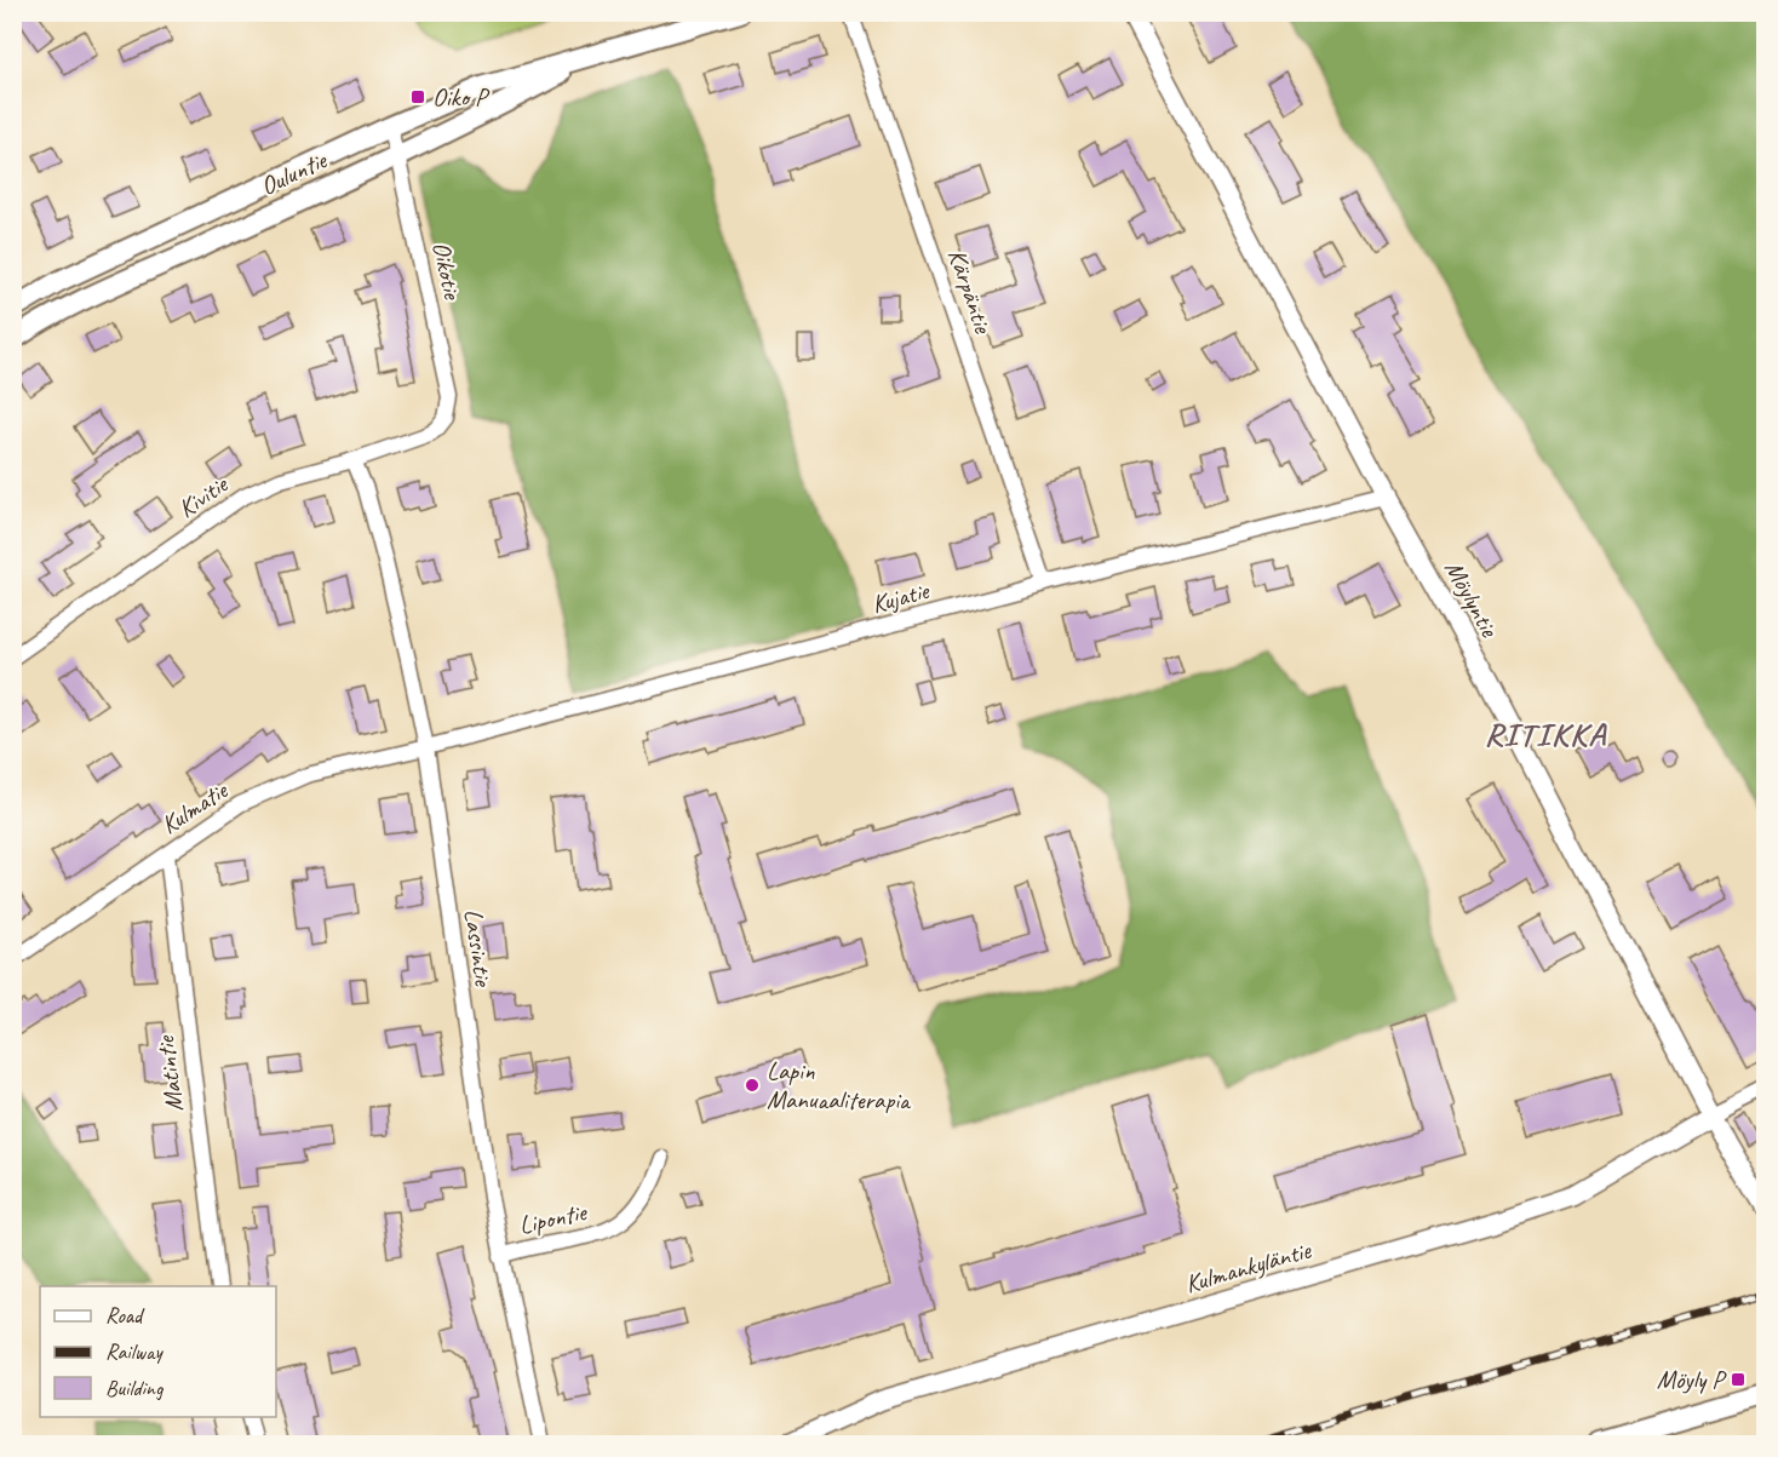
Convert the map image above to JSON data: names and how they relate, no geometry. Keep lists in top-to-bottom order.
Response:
{
  "streets": {
    "main road": ["Ouluntie"],
    "street": [
      "Oikotie",
      "Kärpäntie",
      "Kivitie",
      "Kujatie",
      "Möylyntie",
      "Kulmatie",
      "Lassintie",
      "Matintie",
      "Lipontie",
      "Kulmankyläntie"
    ]
  },
  "crossings": [
    ["Ouluntie", "Oikotie"],
    ["Oikotie", "Kivitie"],
    ["Kärpäntie", "Kujatie"],
    ["Kivitie", "Lassintie"],
    ["Kujatie", "Möylyntie"],
    ["Kujatie", "Kulmatie"],
    ["Kujatie", "Lassintie"],
    ["Möylyntie", "Kulmankyläntie"],
    ["Kulmatie", "Lassintie"],
    ["Kulmatie", "Matintie"],
    ["Lassintie", "Lipontie"]
  ],
  "districts": ["RITIKKA"],
  "places": {
    "transit": ["Oiko P", "Möyly P"],
    "other": ["Lapin Manuaaliterapia"]
  },
  "legend": ["Road", "Railway", "Building"]
}
